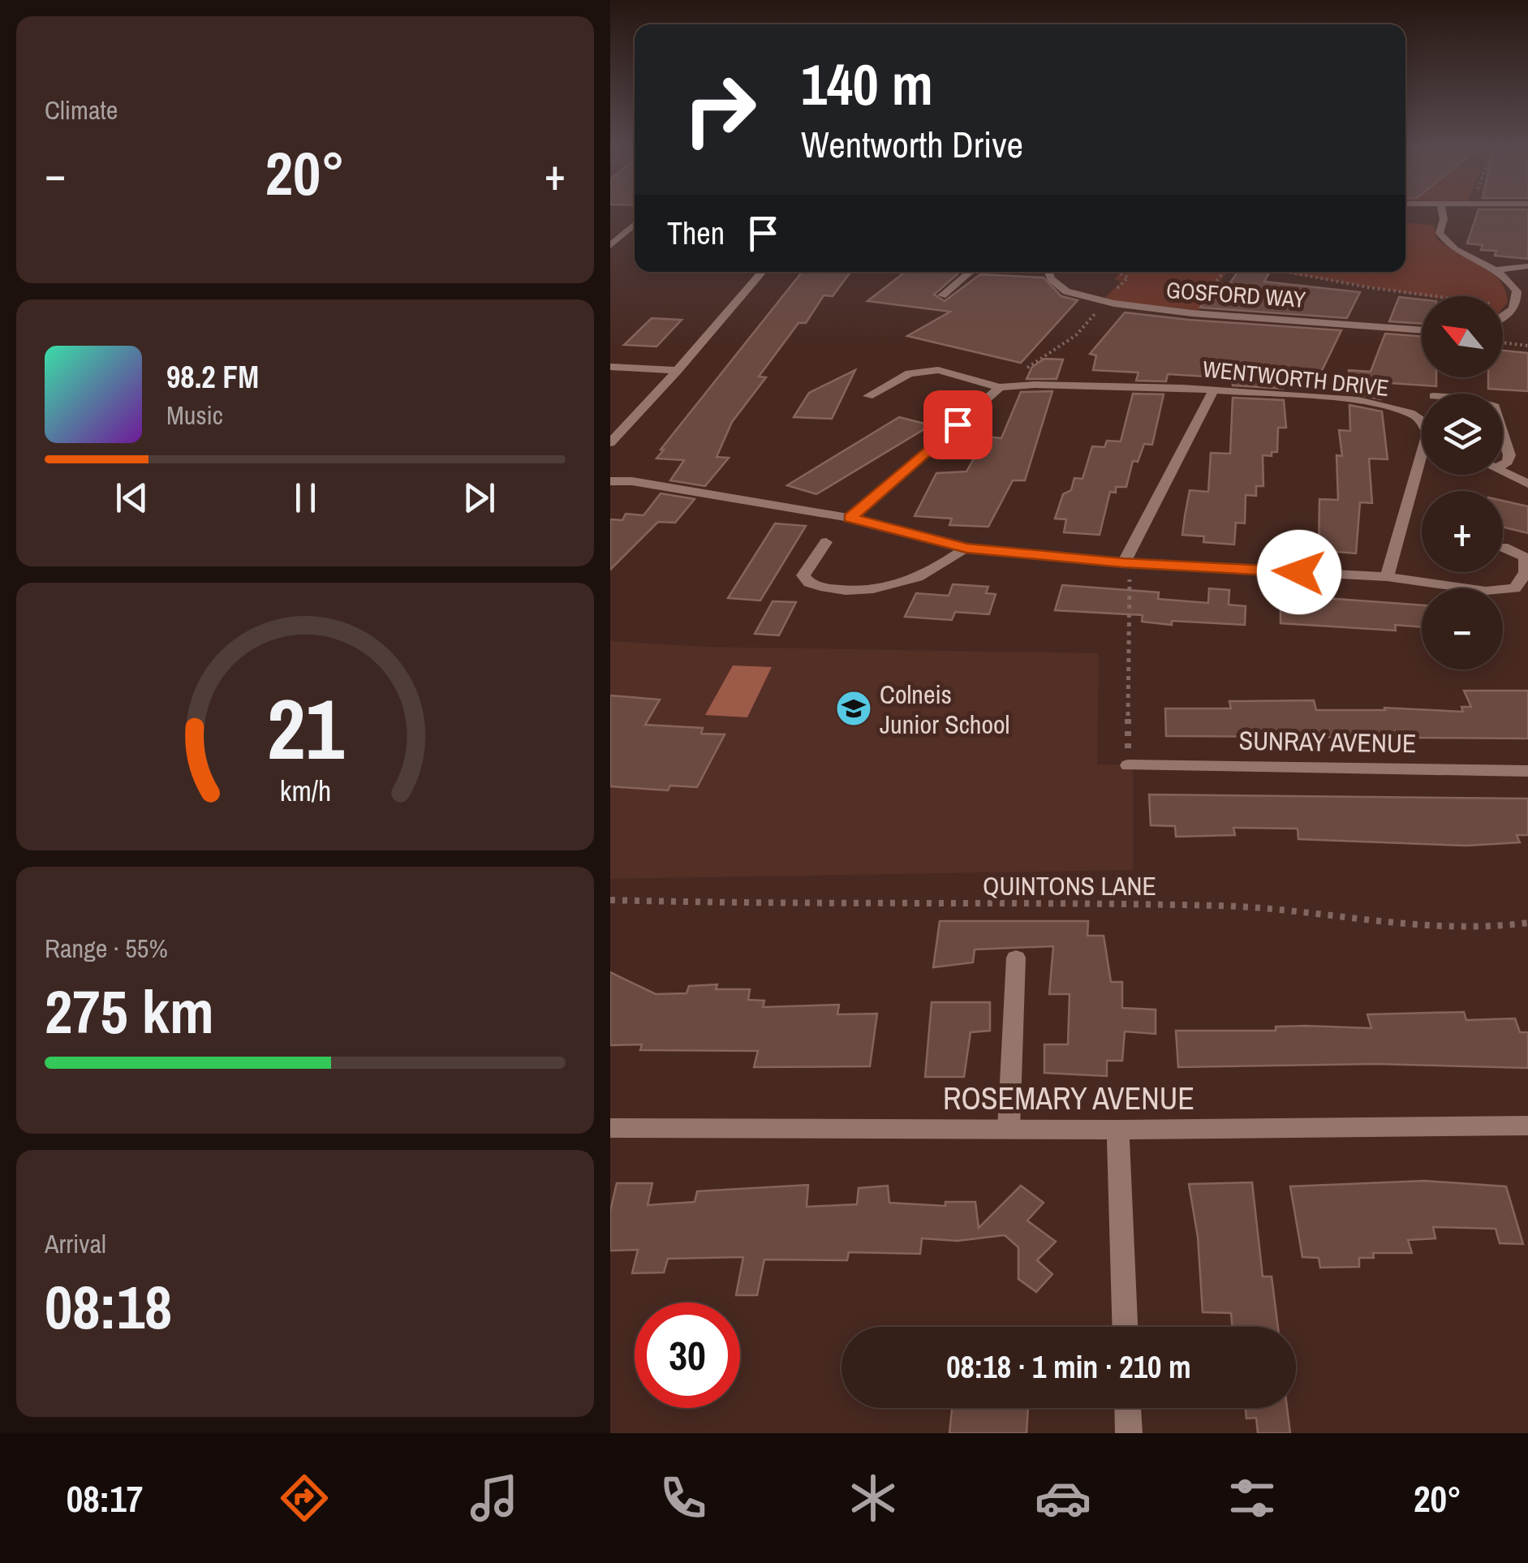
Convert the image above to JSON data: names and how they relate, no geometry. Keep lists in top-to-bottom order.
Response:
{
  "streets": {
    "street": [
      "GOSFORD WAY",
      "WENTWORTH DRIVE",
      "SUNRAY AVENUE",
      "ROSEMARY AVENUE"
    ],
    "path": ["QUINTONS LANE"]
  },
  "places": {
    "school or university": ["Colneis Junior School"]
  },
  "north": "top left",
  "page": {
    "tile": [
      "Climate",
      ["Range · 55%", "275 km"],
      ["Arrival", "08:18"]
    ],
    "turn": ["140 m", "Wentworth Drive"],
    "heat": ["−", "20°", "+"],
    "then": "Then",
    "map_buttons": ["+", "−"],
    "song": ["98.2 FM", "Music"],
    "limit": "30",
    "trip": "08:18 · 1 min · 210 m",
    "tabs": ["08:17", "20°"],
    "gauge": ["21", "km/h"]
  }
}
